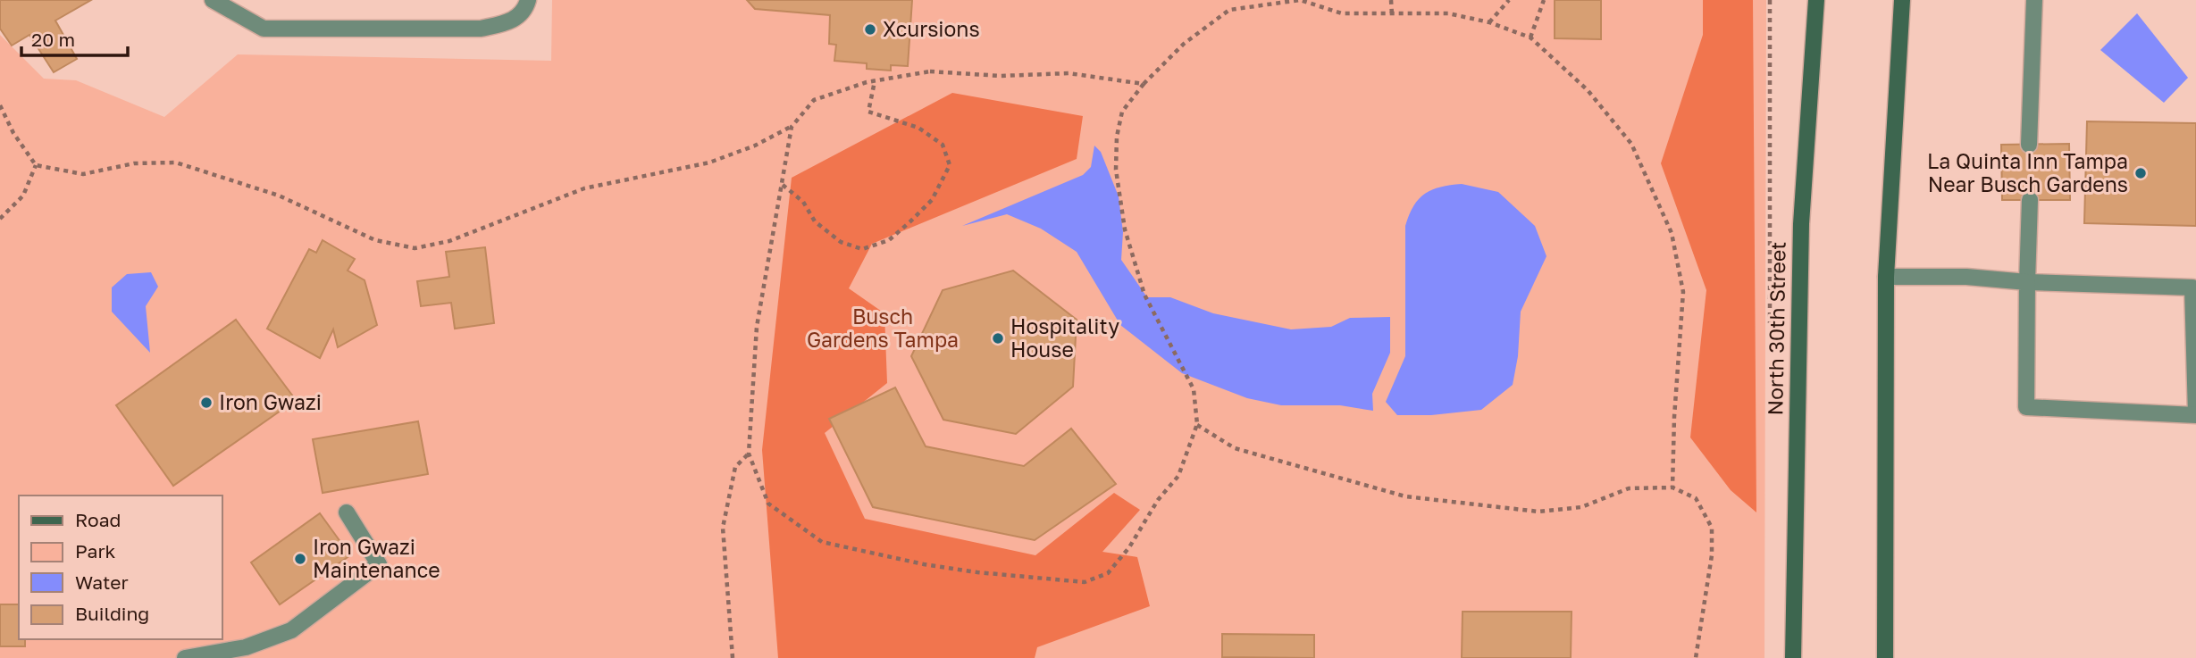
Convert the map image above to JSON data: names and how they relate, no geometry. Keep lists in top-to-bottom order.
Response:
{
  "streets": {
    "main road": ["North 30th Street"]
  },
  "parks": ["Busch Gardens Tampa"],
  "places": [
    "Xcursions",
    "La Quinta Inn Tampa Near Busch Gardens",
    "Hospitality House",
    "Iron Gwazi",
    "Iron Gwazi Maintenance"
  ],
  "legend": [
    "Road",
    "Park",
    "Water",
    "Building"
  ],
  "scale_bar": "20 m"
}
